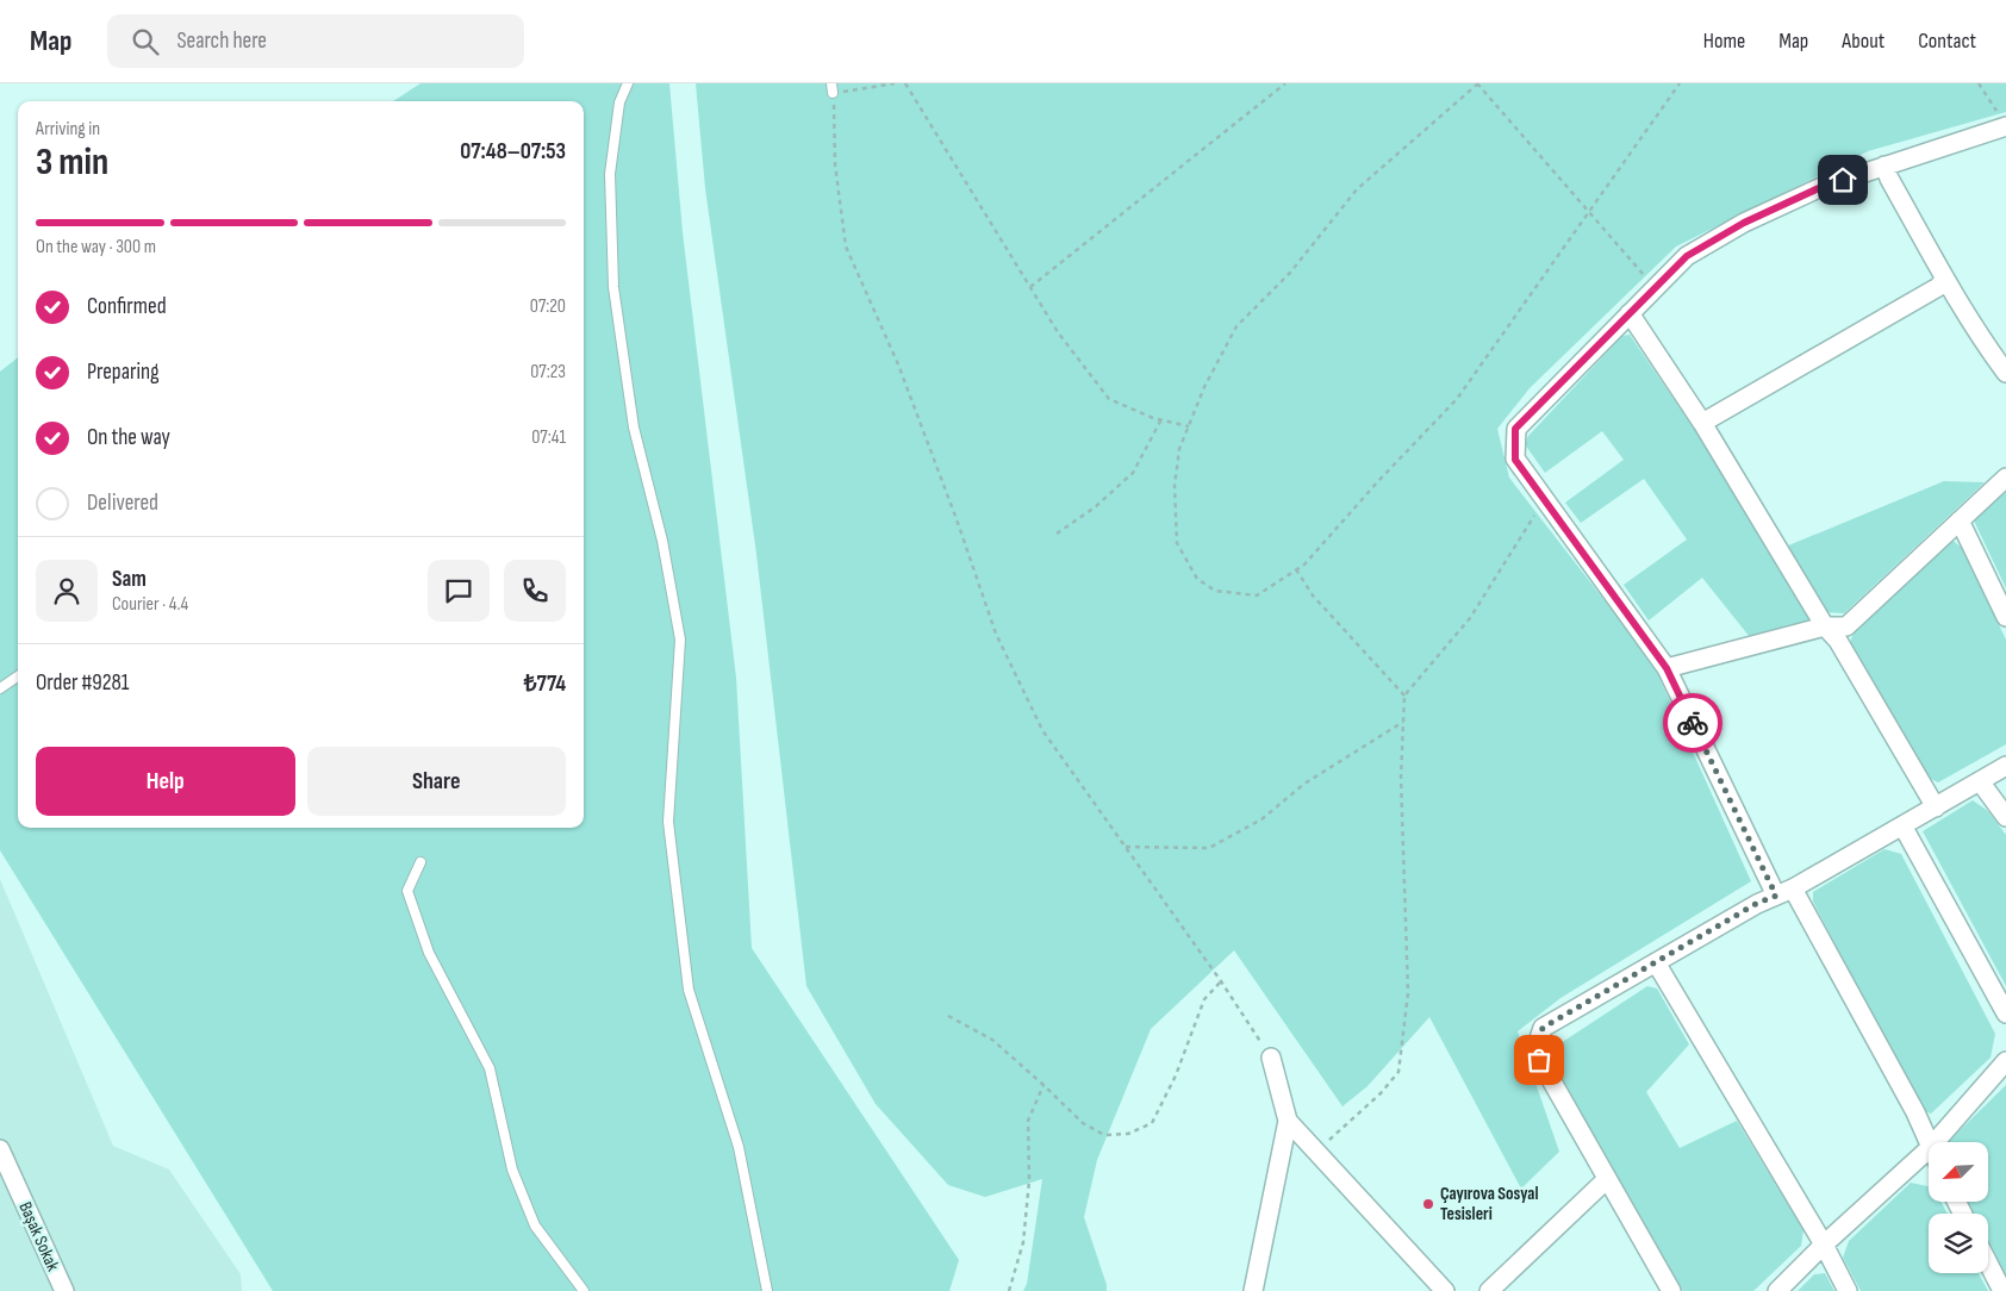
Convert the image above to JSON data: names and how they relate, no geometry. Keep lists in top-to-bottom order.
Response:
{
  "streets": {
    "street": ["Başak Sokak"]
  },
  "places": ["Çayırova Sosyal Tesisleri"],
  "north": "bottom left",
  "page": {
    "header": "Map",
    "search": "Search here",
    "nav": [
      "Home",
      "Map",
      "About",
      "Contact"
    ],
    "heading": ["3 min", "Arriving in", "07:48–07:53"],
    "panel": [
      "Sam",
      "Courier · 4.4",
      "Order #9281",
      "₺774"
    ],
    "bar": "On the way · 300 m",
    "list": [
      ["Confirmed", "07:20"],
      ["Preparing", "07:23"],
      ["On the way", "07:41"],
      "Delivered"
    ],
    "buttons": ["Help", "Share"]
  }
}
